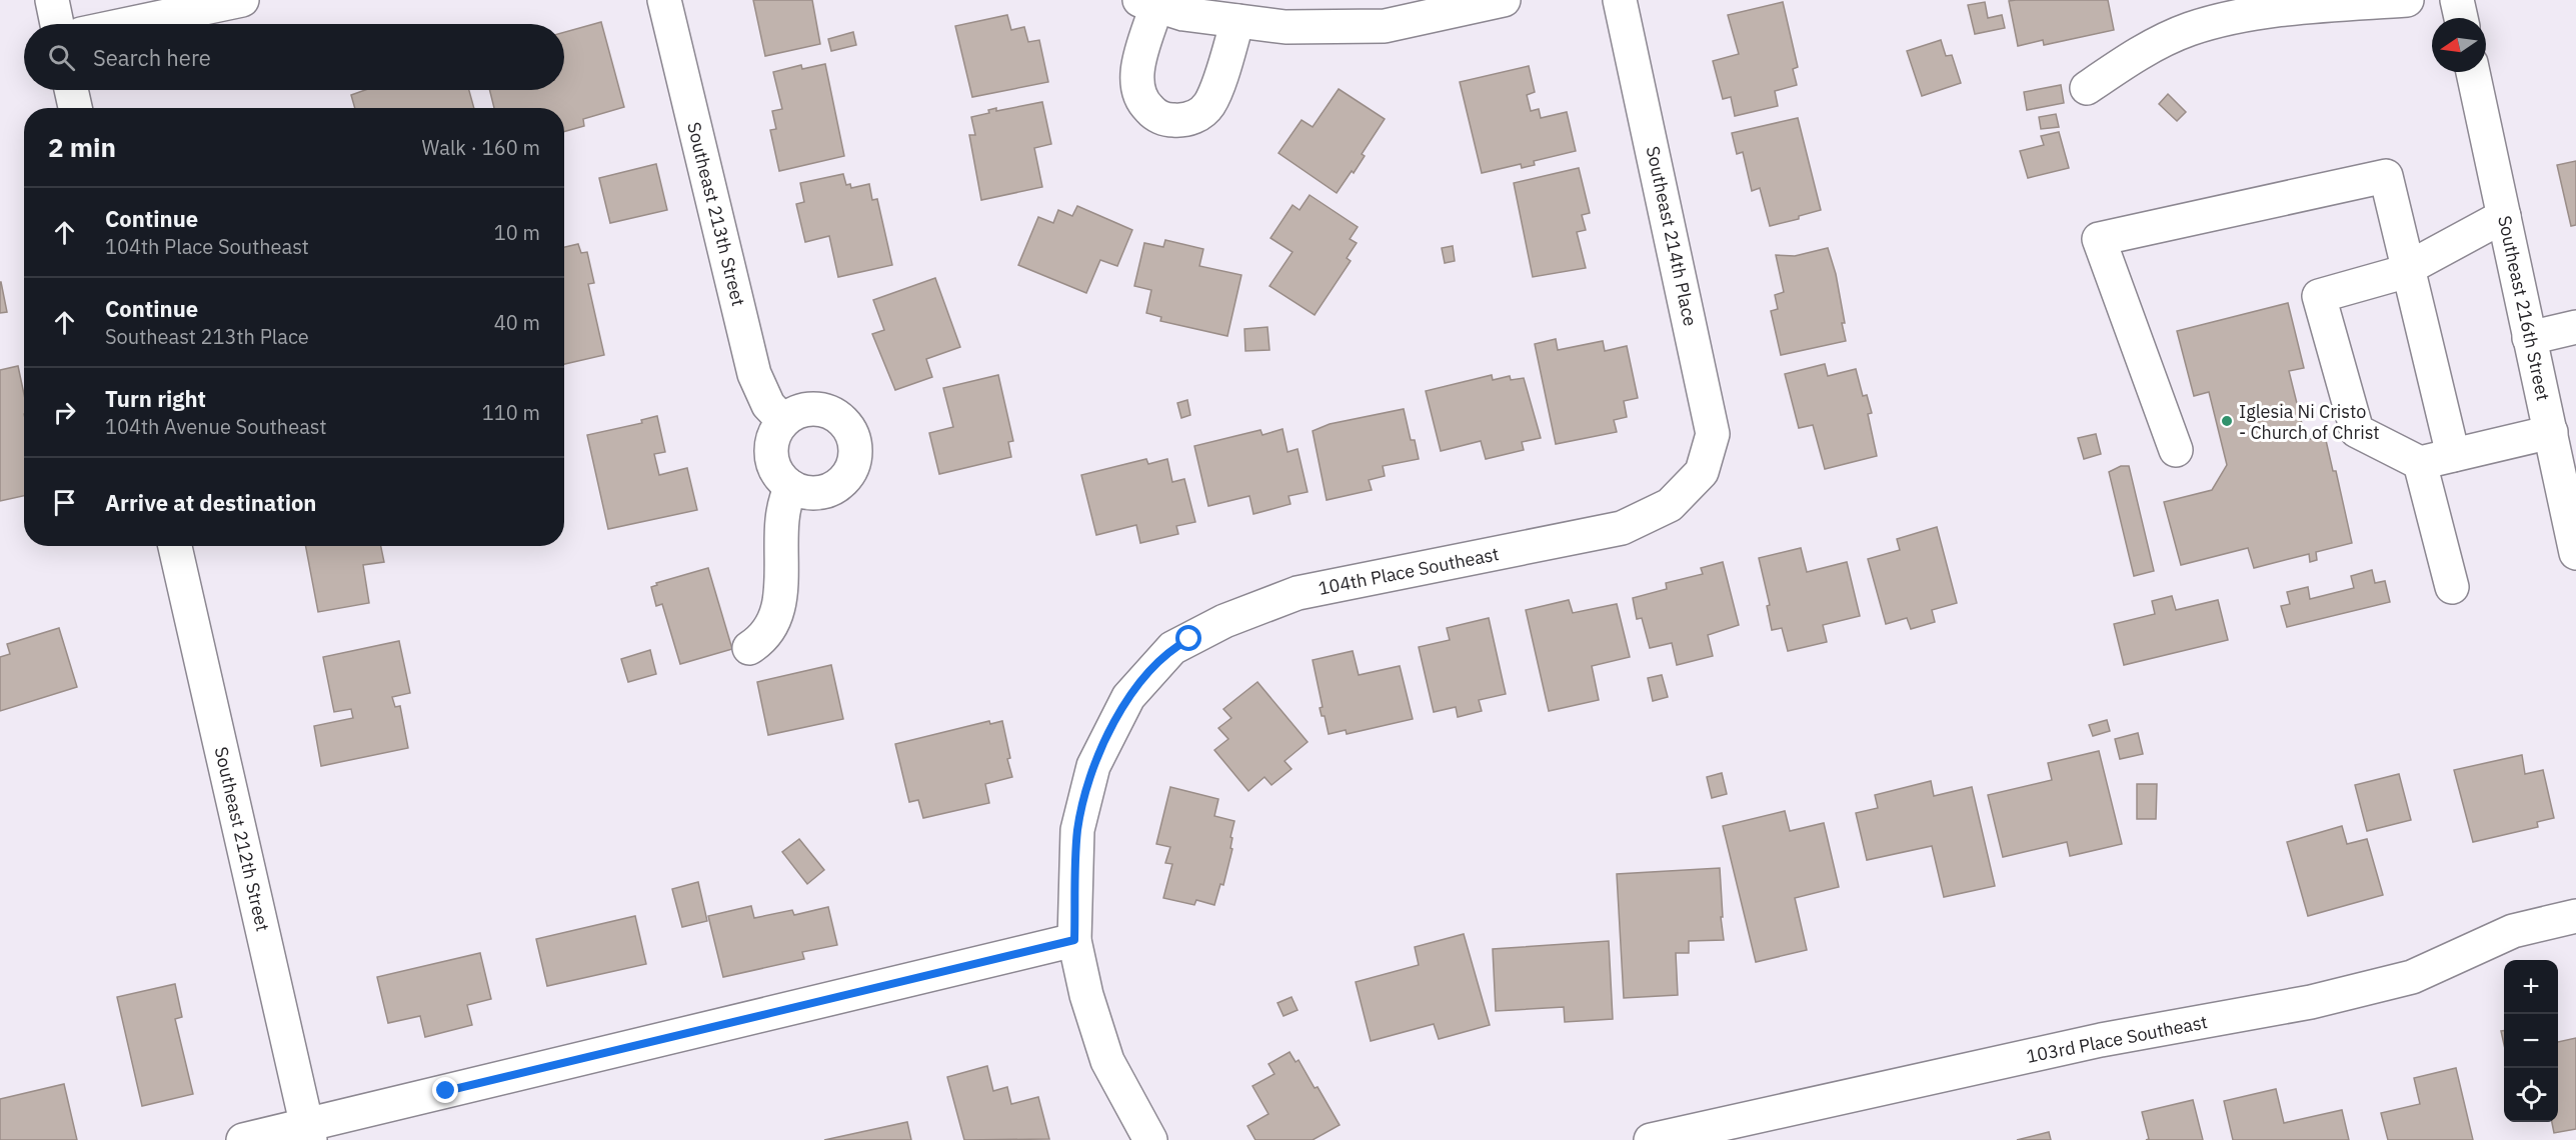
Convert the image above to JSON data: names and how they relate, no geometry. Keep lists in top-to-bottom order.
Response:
{
  "streets": {
    "street": [
      "Southeast 213th Street",
      "Southeast 214th Place",
      "Southeast 216th Street",
      "104th Place Southeast",
      "Southeast 212th Street",
      "103rd Place Southeast"
    ]
  },
  "crossings": [
    ["Southeast 214th Place", "104th Place Southeast"]
  ],
  "places": ["Iglesia Ni Cristo - Church of Christ"],
  "north": "left",
  "page": {
    "search": "Search here",
    "heading": ["2 min", "Walk · 160 m"],
    "list": [
      ["Continue", "104th Place Southeast", "10 m"],
      ["Continue", "Southeast 213th Place", "40 m"],
      ["Turn right", "104th Avenue Southeast", "110 m"],
      "Arrive at destination"
    ],
    "map_buttons": ["+", "−"]
  }
}
